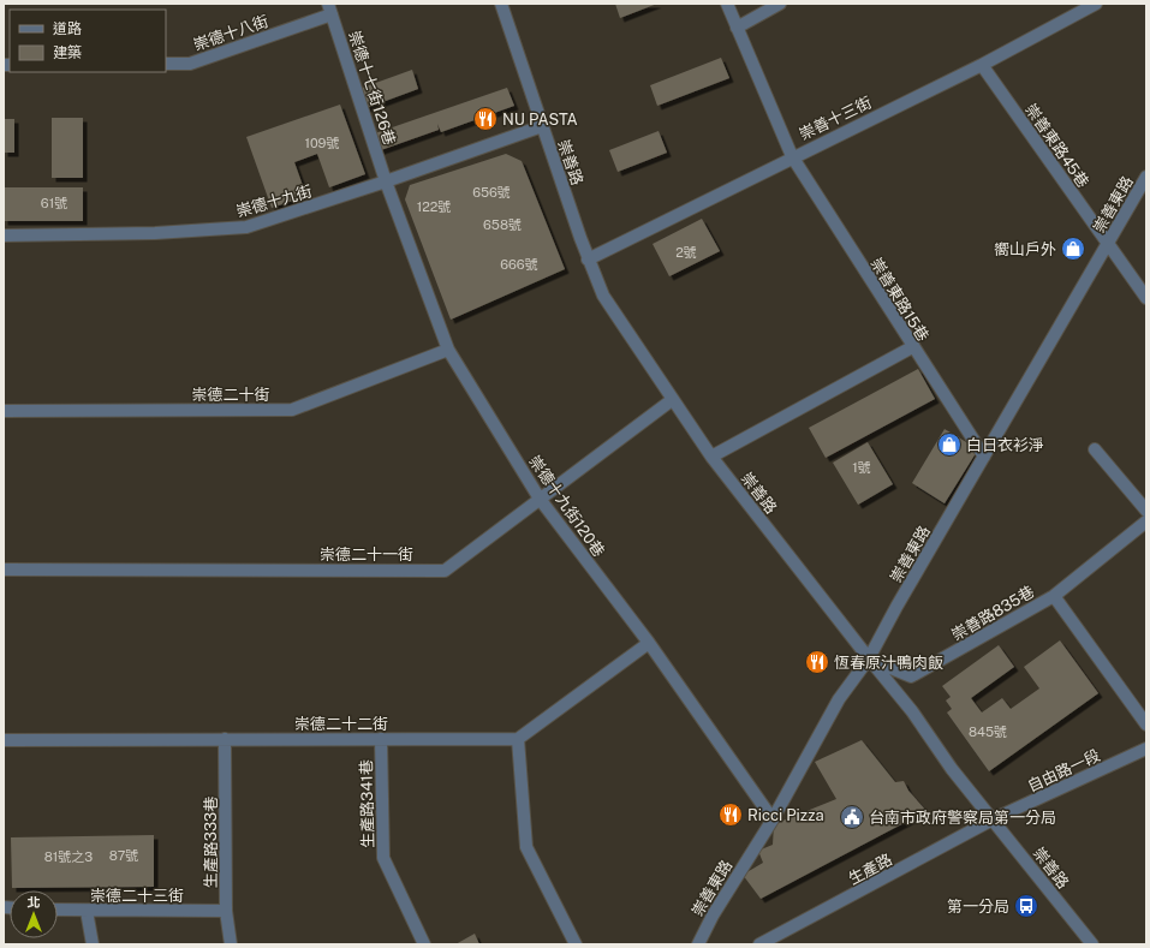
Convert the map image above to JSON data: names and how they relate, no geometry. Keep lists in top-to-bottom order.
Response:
{
  "streets": {
    "street": [
      "崇德十八街",
      "崇德十七街126巷",
      "崇善十三街",
      "崇善東路45巷",
      "崇善路",
      "崇德十九街",
      "崇善東路",
      "崇善東路15巷",
      "崇德二十街",
      "崇德十九街120巷",
      "崇德二十一街",
      "崇善路835巷",
      "崇德二十二街",
      "自由路一段",
      "生產路341巷",
      "生產路333巷",
      "生產路",
      "崇德二十三街"
    ]
  },
  "crossings": [
    ["崇德十八街", "崇德十七街126巷"],
    ["崇德十七街126巷", "崇德十九街"],
    ["崇德十七街126巷", "崇德十九街120巷"],
    ["崇善十三街", "崇善東路45巷"],
    ["崇善十三街", "崇善路"],
    ["崇善十三街", "崇善東路15巷"],
    ["崇善東路45巷", "崇善東路"],
    ["崇善路", "崇德十九街"],
    ["崇善路", "崇善東路"],
    ["崇善路", "崇德二十一街"],
    ["崇善路", "崇善路835巷"],
    ["崇善路", "自由路一段"],
    ["崇善路", "生產路"],
    ["崇德十九街", "崇德十九街120巷"],
    ["崇善東路", "崇善東路15巷"],
    ["崇善東路", "崇德十九街120巷"],
    ["崇善東路", "崇善路835巷"],
    ["崇德二十街", "崇德十九街120巷"],
    ["崇德十九街120巷", "崇德二十一街"],
    ["崇德二十二街", "生產路341巷"],
    ["崇德二十二街", "生產路333巷"],
    ["自由路一段", "生產路"],
    ["生產路333巷", "崇德二十三街"]
  ],
  "places": {
    "restaurant": ["NU PASTA", "恆春原汁鴨肉飯", "Ricci Pizza"],
    "shop": ["嚮山戶外", "白日衣衫淨"],
    "public building": ["台南市政府警察局第一分局"],
    "bus stop": ["第一分局"]
  },
  "house_numbers": [
    "109號",
    "656號",
    "61號",
    "122號",
    "658號",
    "2號",
    "666號",
    "1號",
    "845號",
    "87號",
    "81號之3"
  ],
  "legend": ["道路", "建築"],
  "north": "top"
}
